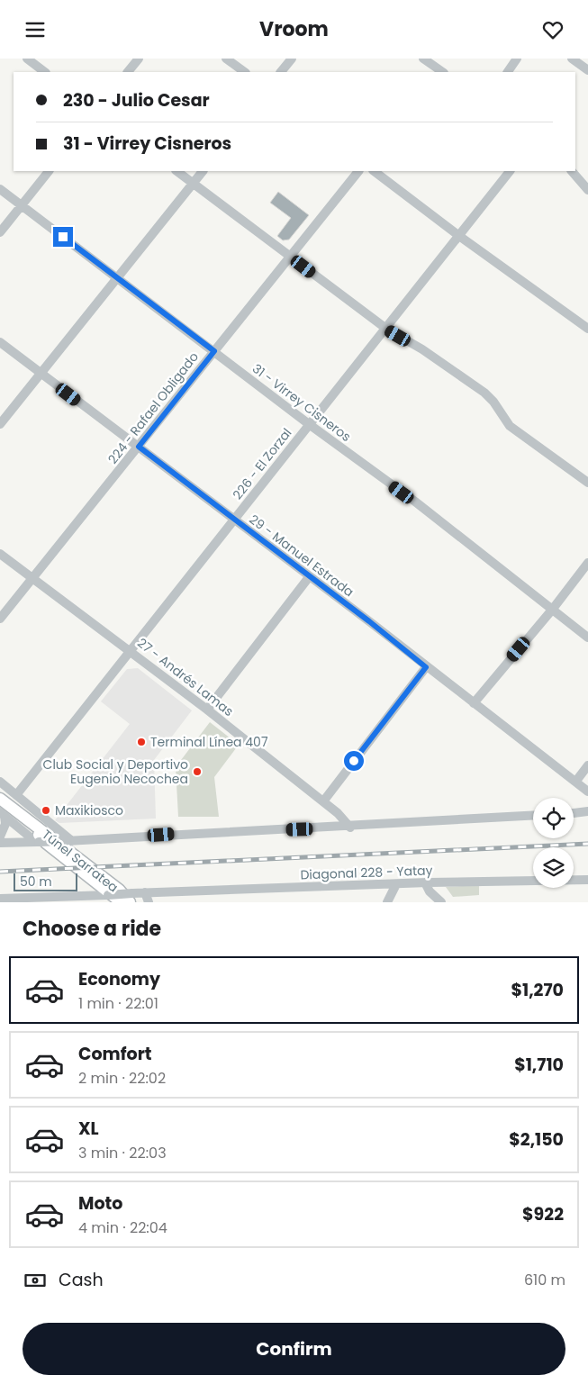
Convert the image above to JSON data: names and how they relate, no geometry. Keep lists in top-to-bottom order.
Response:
{
  "streets": {
    "main road": ["Túnel Sarratea"],
    "street": [
      "31 - Virrey Cisneros",
      "224 - Rafael Obligado",
      "226 - El Zorzal",
      "29 - Manuel Estrada",
      "27 - Andrés Lamas",
      "Diagonal 228 - Yatay"
    ]
  },
  "crossings": [
    ["31 - Virrey Cisneros", "224 - Rafael Obligado"],
    ["31 - Virrey Cisneros", "226 - El Zorzal"],
    ["224 - Rafael Obligado", "29 - Manuel Estrada"],
    ["224 - Rafael Obligado", "27 - Andrés Lamas"],
    ["226 - El Zorzal", "29 - Manuel Estrada"],
    ["226 - El Zorzal", "27 - Andrés Lamas"],
    ["Túnel Sarratea", "Diagonal 228 - Yatay"]
  ],
  "places": ["Terminal Línea 407", "Club Social y Deportivo Eugenio Necochea", "Maxikiosco"],
  "scale_bar": "50 m",
  "page": {
    "header": "Vroom",
    "banner": ["230 - Julio Cesar", "31 - Virrey Cisneros"],
    "scale": "50 m",
    "heading": "Choose a ride",
    "list": [
      {
        "name": "Economy",
        "note": "1 min · 22:01",
        "value": "$1,270"
      },
      {
        "name": "Comfort",
        "note": "2 min · 22:02",
        "value": "$1,710"
      },
      {
        "name": "XL",
        "note": "3 min · 22:03",
        "value": "$2,150"
      },
      {
        "name": "Moto",
        "note": "4 min · 22:04",
        "value": "$922"
      }
    ],
    "pay": ["Cash", "610 m"],
    "buttons": "Confirm"
  }
}
